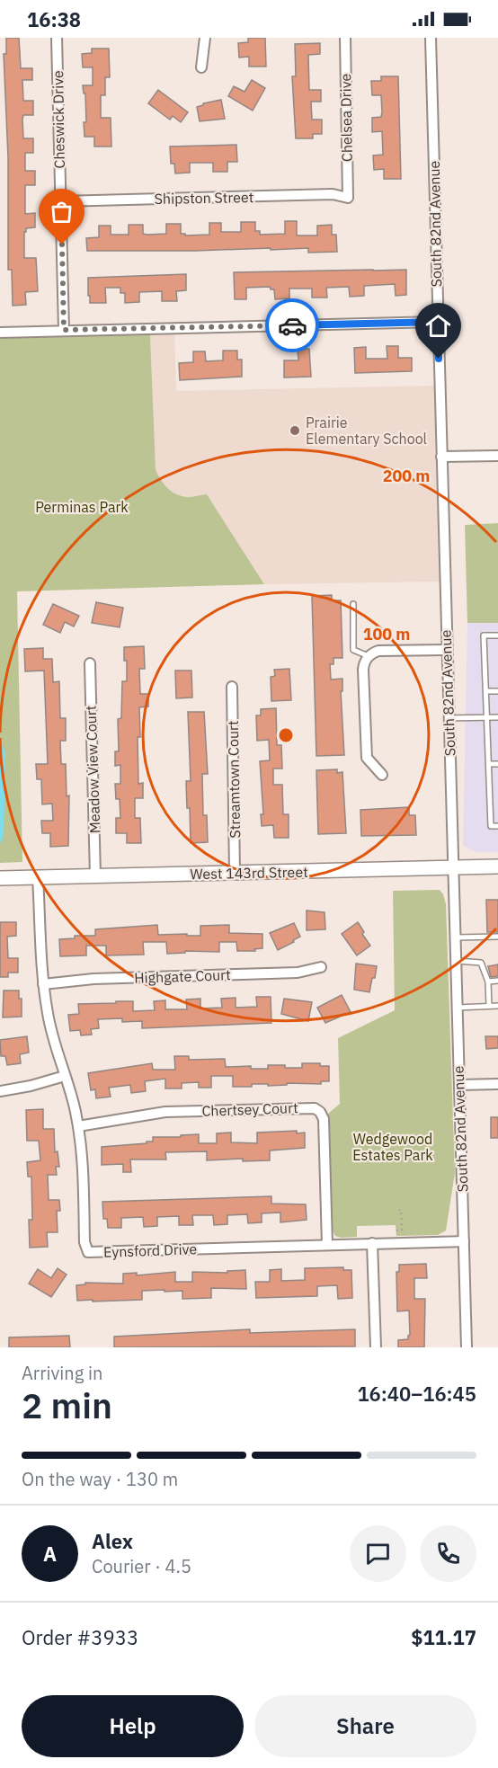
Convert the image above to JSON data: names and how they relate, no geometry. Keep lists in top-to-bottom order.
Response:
{
  "streets": {
    "main road": ["West 143rd Street"],
    "street": [
      "Chelsea Drive",
      "Cheswick Drive",
      "Shipston Street",
      "South 82nd Avenue",
      "Meadow View Court",
      "Streamtown Court",
      "Highgate Court",
      "Chertsey Court",
      "Eynsford Drive"
    ]
  },
  "crossings": [
    ["Chelsea Drive", "Shipston Street"],
    ["Cheswick Drive", "Shipston Street"],
    ["South 82nd Avenue", "West 143rd Street"],
    ["South 82nd Avenue", "Eynsford Drive"],
    ["Meadow View Court", "West 143rd Street"],
    ["Streamtown Court", "West 143rd Street"],
    ["West 143rd Street", "Eynsford Drive"],
    ["Highgate Court", "Eynsford Drive"],
    ["Chertsey Court", "Eynsford Drive"]
  ],
  "parks": ["Perminas Park", "Wedgewood Estates Park"],
  "places": ["Prairie Elementary School"],
  "page": {
    "status": "16:38",
    "heading": ["2 min", "Arriving in", "16:40–16:45"],
    "panel": [
      "Alex",
      "Courier · 4.5",
      "Order #3933",
      "$11.17"
    ],
    "bar": "On the way · 130 m",
    "round": "A",
    "buttons": ["Help", "Share"]
  },
  "rings": ["200 m", "100 m"]
}
